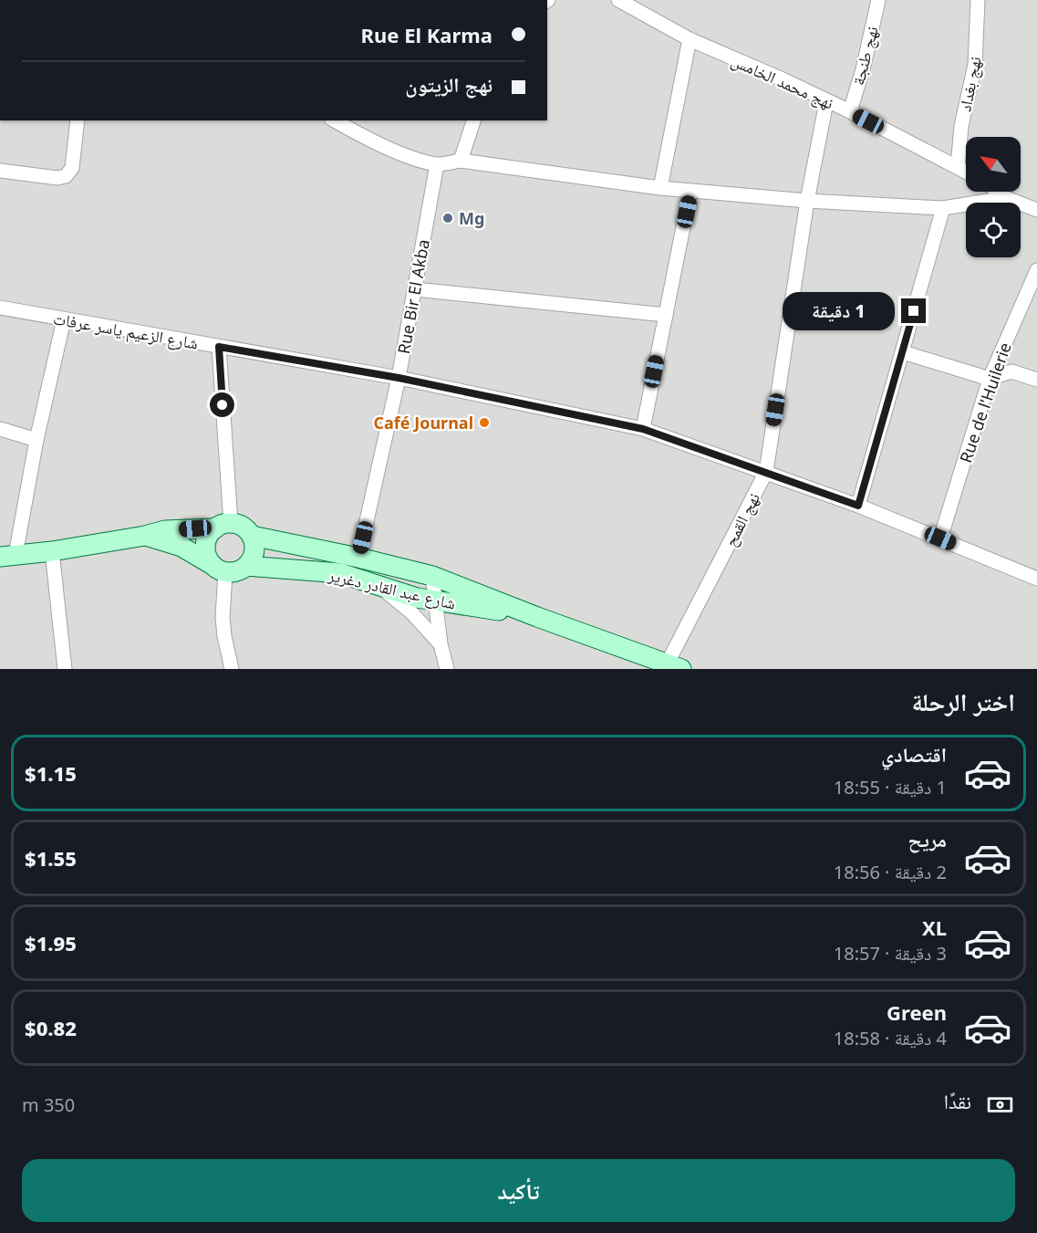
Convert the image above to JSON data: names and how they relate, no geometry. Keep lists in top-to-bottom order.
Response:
{
  "streets": {
    "main road": ["شارع عبد القادر دغرير"],
    "street": [
      "نهج طنجة",
      "نهج محمد الخامس",
      "نهج بغداد",
      "Rue Bir El Akba",
      "شارع الزعيم ياسر عرفات",
      "Rue de l'Huilerie",
      "نهج القمح"
    ]
  },
  "crossings": [
    ["نهج طنجة", "نهج محمد الخامس"],
    ["نهج محمد الخامس", "نهج بغداد"],
    ["نهج محمد الخامس", "نهج القمح"],
    ["Rue Bir El Akba", "شارع الزعيم ياسر عرفات"],
    ["Rue Bir El Akba", "شارع عبد القادر دغرير"],
    ["شارع الزعيم ياسر عرفات", "Rue de l'Huilerie"],
    ["شارع الزعيم ياسر عرفات", "نهج القمح"],
    ["نهج القمح", "شارع عبد القادر دغرير"]
  ],
  "places": ["Mg", "Café Journal"],
  "north": "top left",
  "page": {
    "banner": ["Rue El Karma", "نهج الزيتون"],
    "bubble": "1 دقيقة",
    "heading": "اختر الرحلة",
    "list": [
      {
        "name": "اقتصادي",
        "note": "1 دقيقة · 18:55",
        "value": "$1.15"
      },
      {
        "name": "مريح",
        "note": "2 دقيقة · 18:56",
        "value": "$1.55"
      },
      {
        "name": "XL",
        "note": "3 دقيقة · 18:57",
        "value": "$1.95"
      },
      {
        "name": "Green",
        "note": "4 دقيقة · 18:58",
        "value": "$0.82"
      }
    ],
    "pay": ["نقدًا", "350 m"],
    "buttons": "تأكيد"
  }
}
